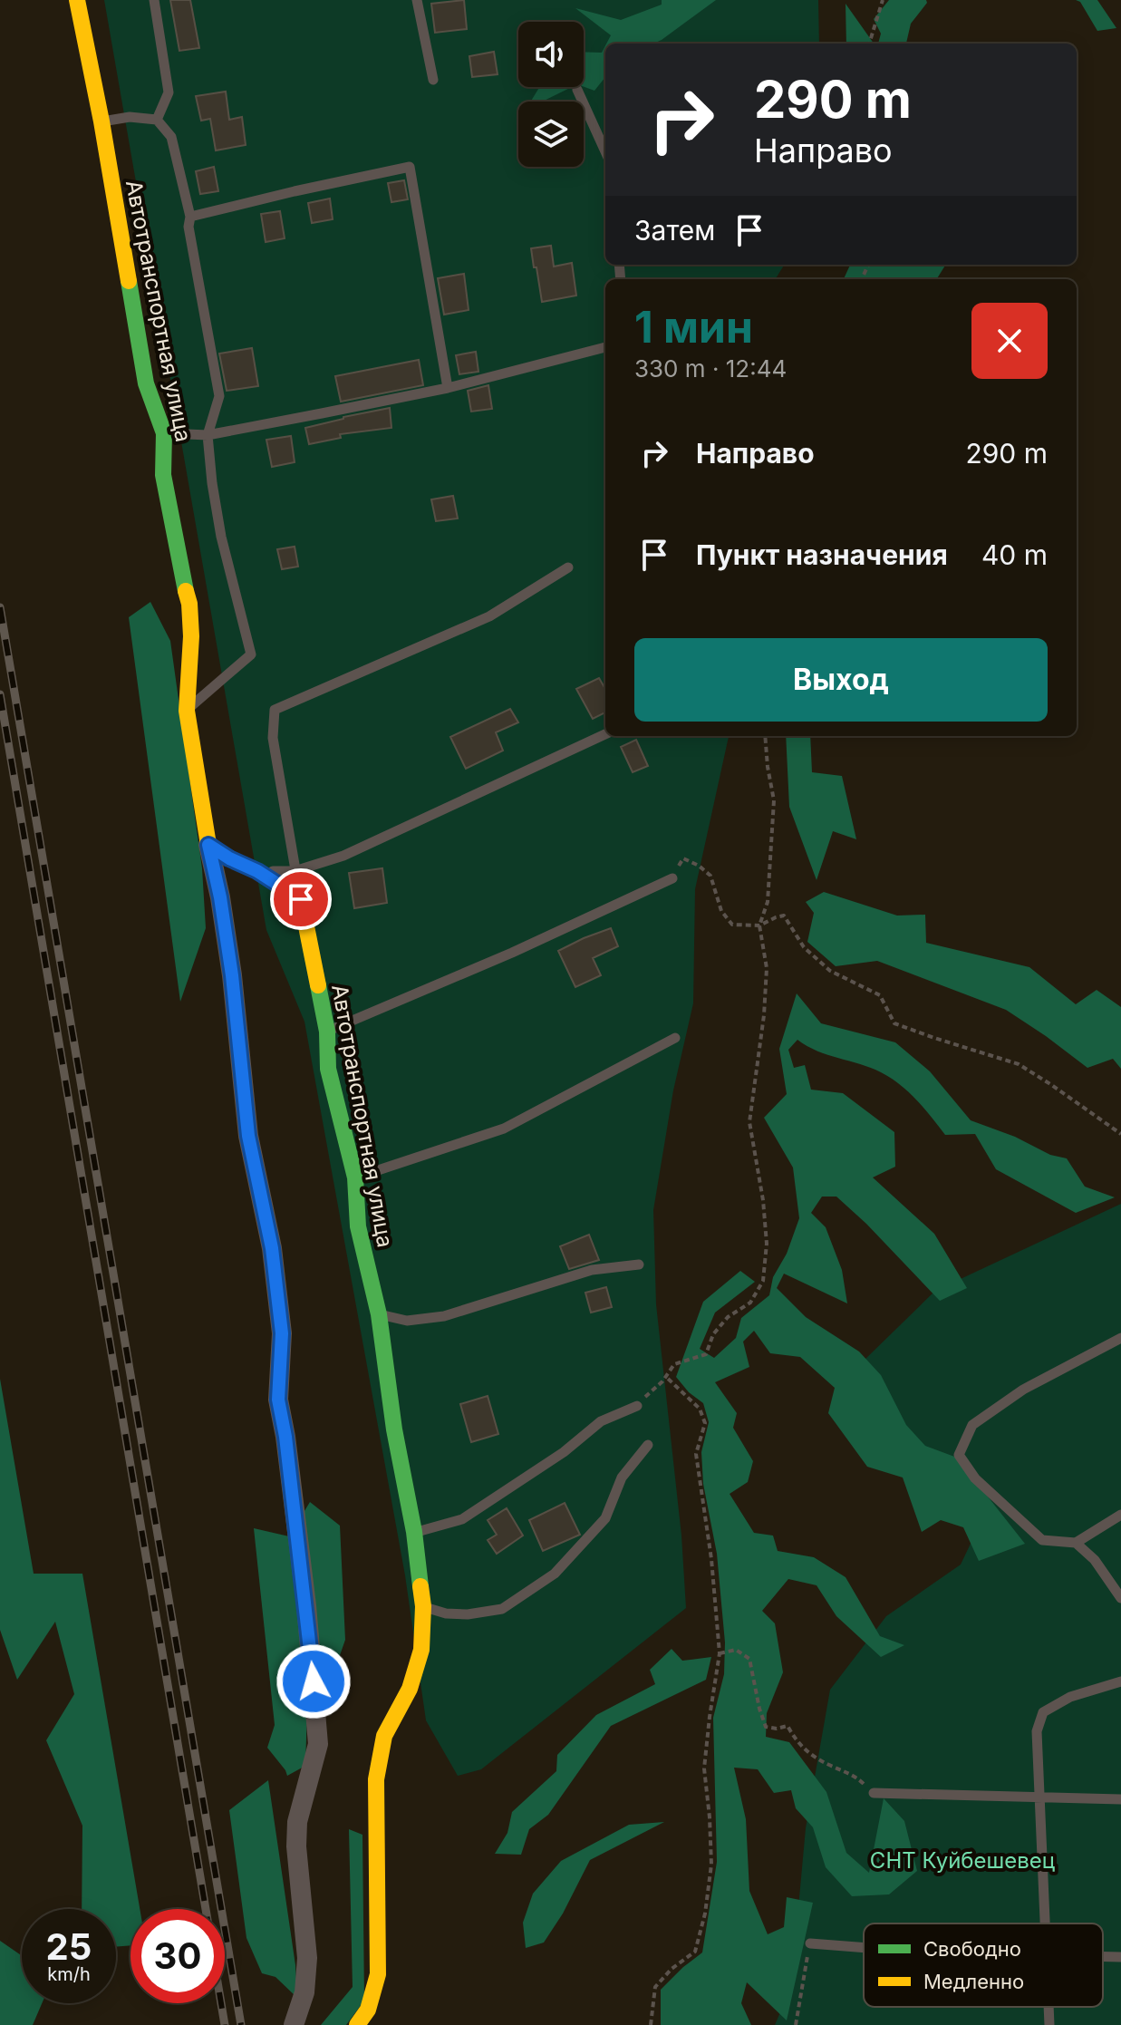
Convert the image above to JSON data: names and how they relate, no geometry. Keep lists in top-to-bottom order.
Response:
{
  "streets": {
    "street": ["Автотранспортная улица"]
  },
  "parks": ["СНТ Куйбешевец"],
  "legend": ["Свободно", "Медленно"],
  "page": {
    "turn": ["290 m", "Направо"],
    "then": "Затем",
    "heading": ["1 мин", "330 m · 12:44"],
    "list": [
      {
        "name": "Направо",
        "value": "290 m"
      },
      {
        "name": "Пункт назначения",
        "value": "40 m"
      }
    ],
    "buttons": "Выход",
    "speed": "25 km/h",
    "limit": "30"
  }
}
